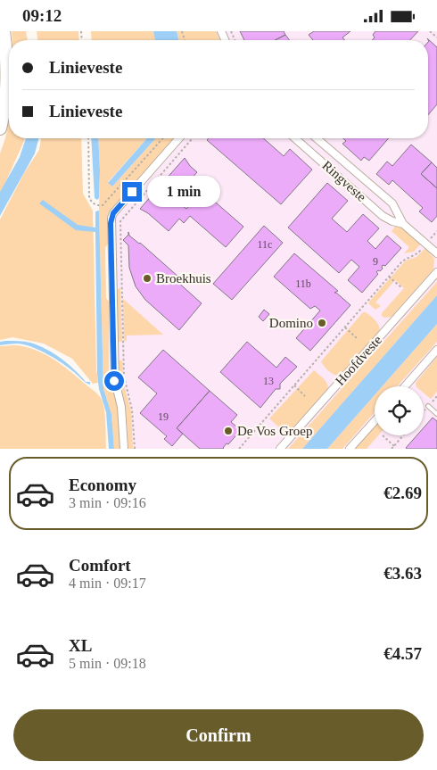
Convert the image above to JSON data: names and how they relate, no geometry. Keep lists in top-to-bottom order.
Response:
{
  "streets": {
    "street": ["Ringveste", "Hoofdveste"]
  },
  "places": ["Broekhuis", "Domino", "De Vos Groep"],
  "house_numbers": [
    "11c",
    "9",
    "11b",
    "13",
    "19"
  ],
  "page": {
    "status": "09:12",
    "banner": ["Linieveste", "Linieveste"],
    "bubble": "1 min",
    "list": [
      {
        "name": "Economy",
        "note": "3 min · 09:16",
        "value": "€2.69"
      },
      {
        "name": "Comfort",
        "note": "4 min · 09:17",
        "value": "€3.63"
      },
      {
        "name": "XL",
        "note": "5 min · 09:18",
        "value": "€4.57"
      }
    ],
    "buttons": "Confirm"
  }
}
